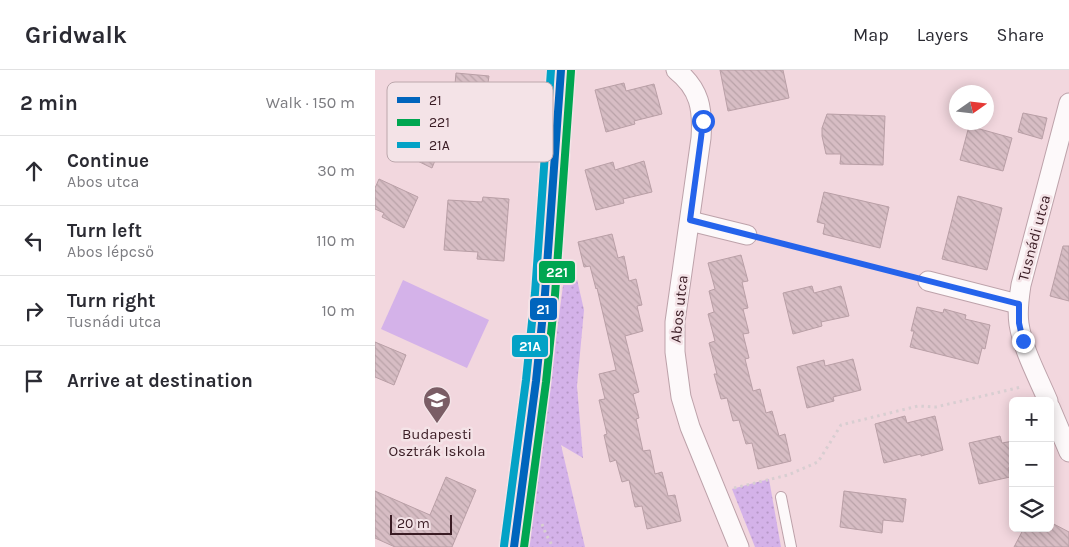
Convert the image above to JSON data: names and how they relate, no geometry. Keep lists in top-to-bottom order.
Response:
{
  "streets": {
    "street": ["Tusnádi utca", "Abos utca"]
  },
  "places": {
    "school or university": ["Budapesti Osztrák Iskola"]
  },
  "lines": ["transit line 21", "transit line 21A", "transit line 221"],
  "legend": ["21", "221", "21A"],
  "scale_bar": "20 m",
  "north": "right",
  "page": {
    "header": "Gridwalk",
    "nav": ["Map", "Layers", "Share"],
    "heading": ["2 min", "Walk · 150 m"],
    "list": [
      ["Continue", "Abos utca", "30 m"],
      ["Turn left", "Abos lépcső", "110 m"],
      ["Turn right", "Tusnádi utca", "10 m"],
      "Arrive at destination"
    ],
    "map_buttons": ["+", "−"],
    "scale": "20 m"
  }
}
